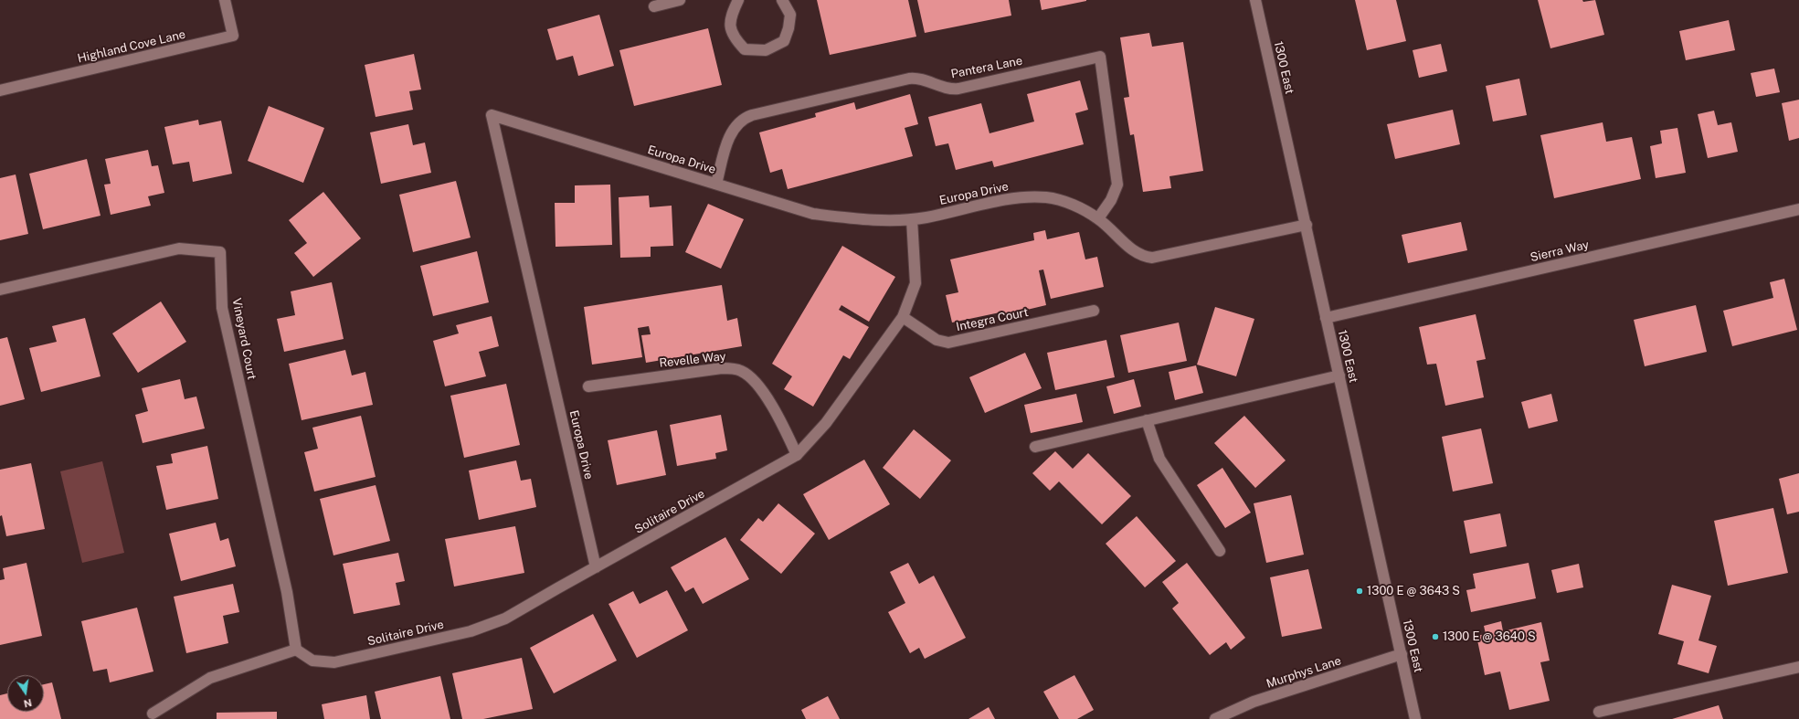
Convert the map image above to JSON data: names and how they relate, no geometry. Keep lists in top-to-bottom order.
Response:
{
  "streets": {
    "street": [
      "Highland Cove Lane",
      "Pantera Lane",
      "1300 East",
      "Europa Drive",
      "Sierra Way",
      "Integra Court",
      "Vineyard Court",
      "Revelle Way",
      "Solitaire Drive",
      "Murphys Lane"
    ]
  },
  "crossings": [
    ["Pantera Lane", "Europa Drive"],
    ["1300 East", "Europa Drive"],
    ["1300 East", "Sierra Way"],
    ["1300 East", "Murphys Lane"],
    ["Europa Drive", "Solitaire Drive"],
    ["Integra Court", "Solitaire Drive"],
    ["Vineyard Court", "Solitaire Drive"],
    ["Revelle Way", "Solitaire Drive"]
  ],
  "places": ["1300 E @ 3643 S", "1300 E @ 3640 S"],
  "north": "bottom"
}
